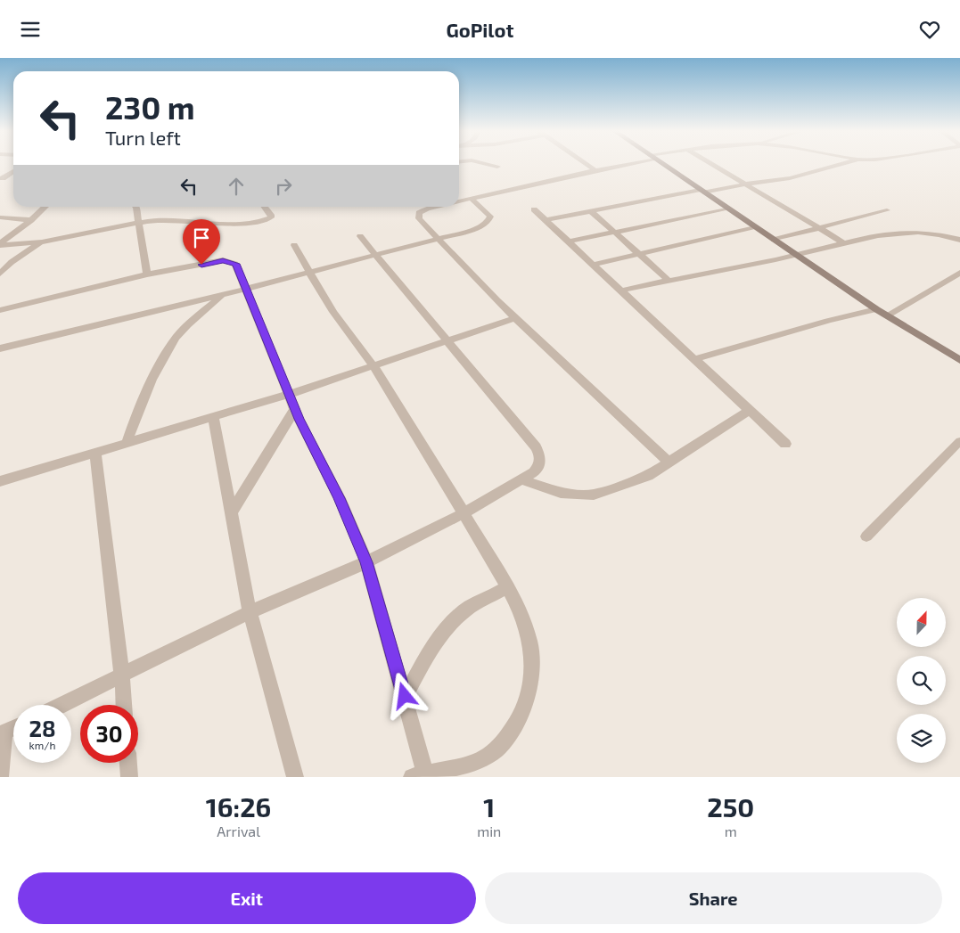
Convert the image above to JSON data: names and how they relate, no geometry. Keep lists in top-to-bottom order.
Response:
{
  "north": "top",
  "page": {
    "header": "GoPilot",
    "turn": ["230 m", "Turn left"],
    "speed": "28 km/h",
    "limit": "30",
    "eta": [
      "16:26",
      "Arrival",
      "1",
      "min",
      "250",
      "m"
    ],
    "buttons": ["Exit", "Share"]
  }
}
